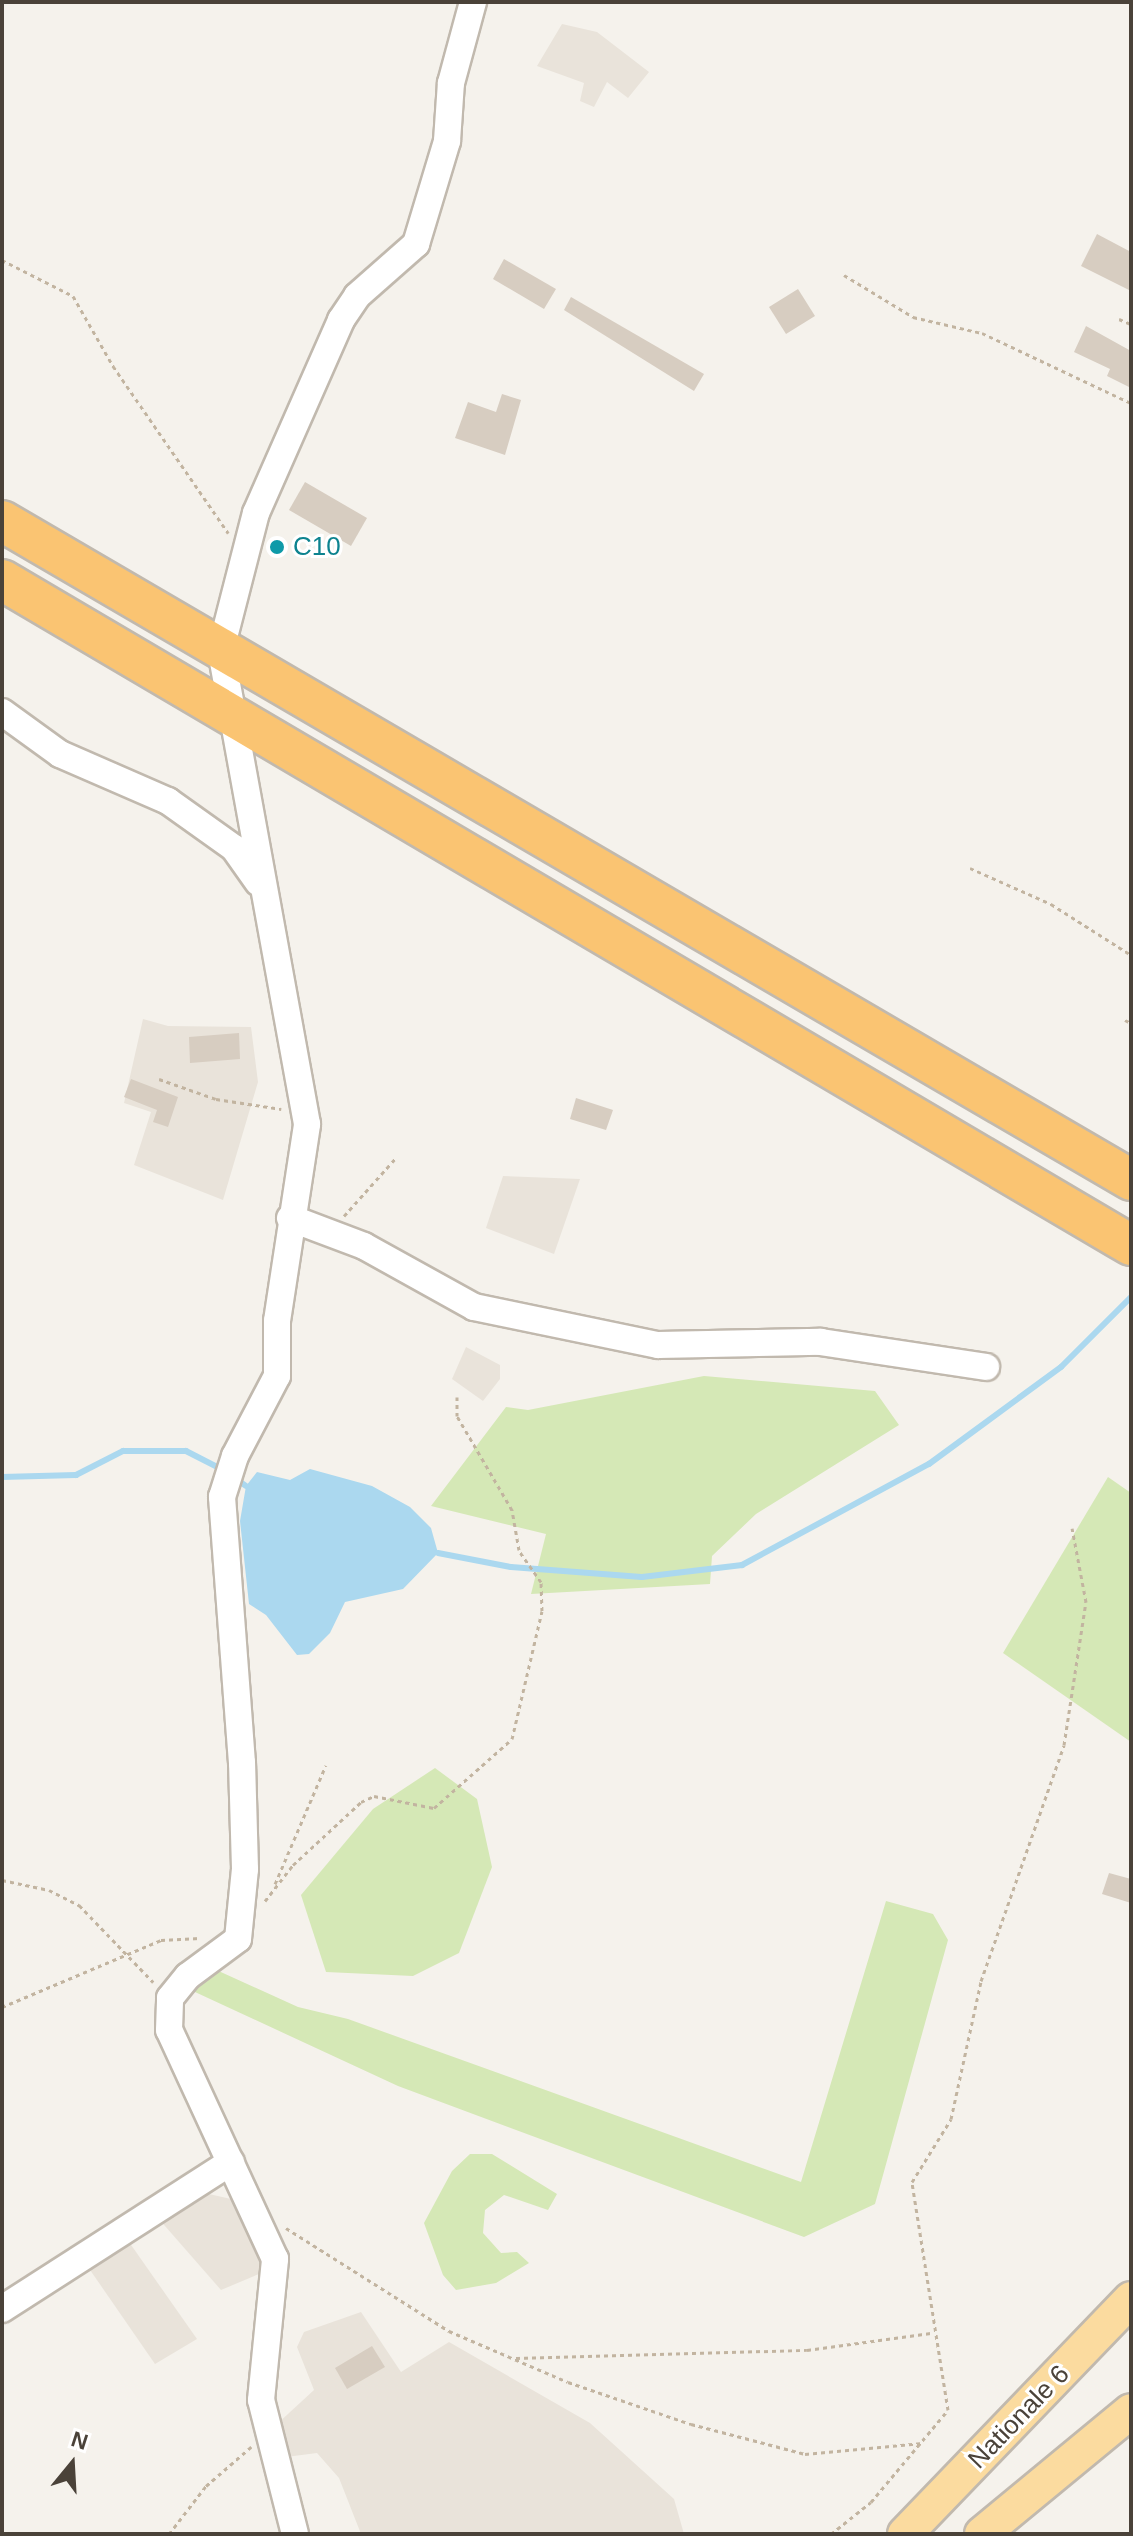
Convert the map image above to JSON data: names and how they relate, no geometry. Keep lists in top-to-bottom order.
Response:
{
  "streets": {
    "main road": ["Nationale 6"]
  },
  "places": ["C10"],
  "north": "top"
}
